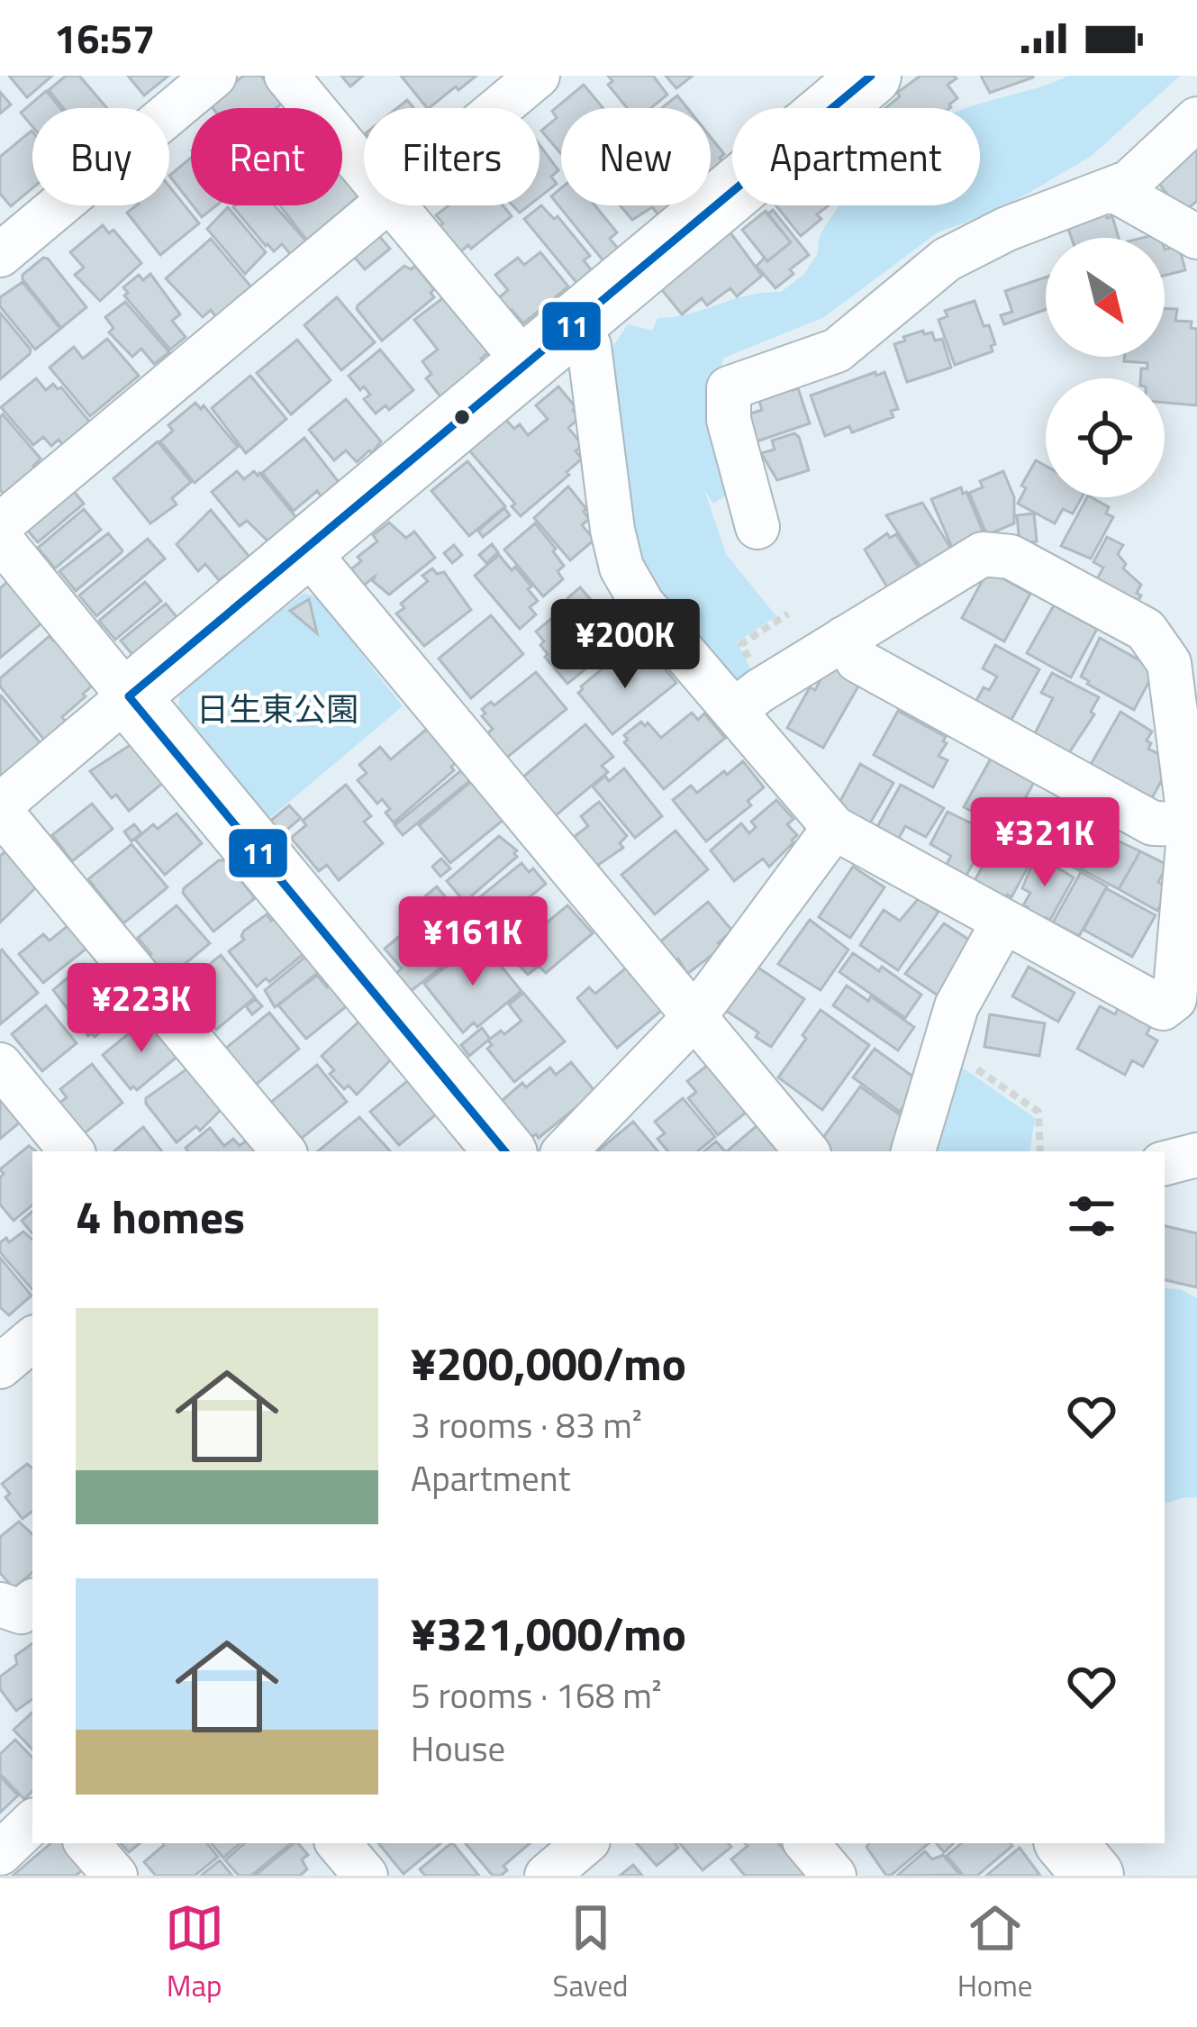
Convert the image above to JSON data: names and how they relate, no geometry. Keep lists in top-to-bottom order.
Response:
{
  "parks": ["日生東公園"],
  "lines": ["transit line 11"],
  "north": "bottom right",
  "page": {
    "status": "16:57",
    "chip": [
      "Buy",
      "Rent",
      "Filters",
      "New",
      "Apartment"
    ],
    "price": [
      "¥200K",
      "¥321K",
      "¥161K",
      "¥223K"
    ],
    "heading": "4 homes",
    "list": [
      {
        "name": "¥200,000/mo",
        "note": "3 rooms · 83 m² · Apartment"
      },
      {
        "name": "¥321,000/mo",
        "note": "5 rooms · 168 m² · House"
      }
    ],
    "tabs": ["Map", "Saved", "Home"]
  }
}
